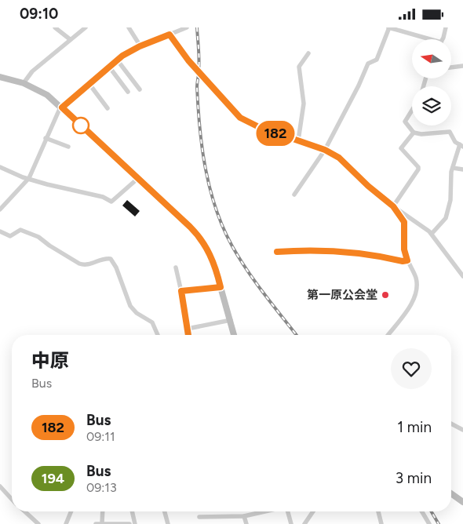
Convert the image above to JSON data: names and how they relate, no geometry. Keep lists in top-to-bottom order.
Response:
{
  "places": ["第一原公会堂"],
  "lines": ["bus line 182"],
  "north": "left",
  "page": {
    "status": "09:10",
    "on_map": "182",
    "heading": ["中原", "Bus"],
    "list": [
      {
        "mark": "182",
        "name": "Bus",
        "note": "09:11",
        "value": "1 min"
      },
      {
        "mark": "194",
        "name": "Bus",
        "note": "09:13",
        "value": "3 min"
      }
    ]
  }
}
